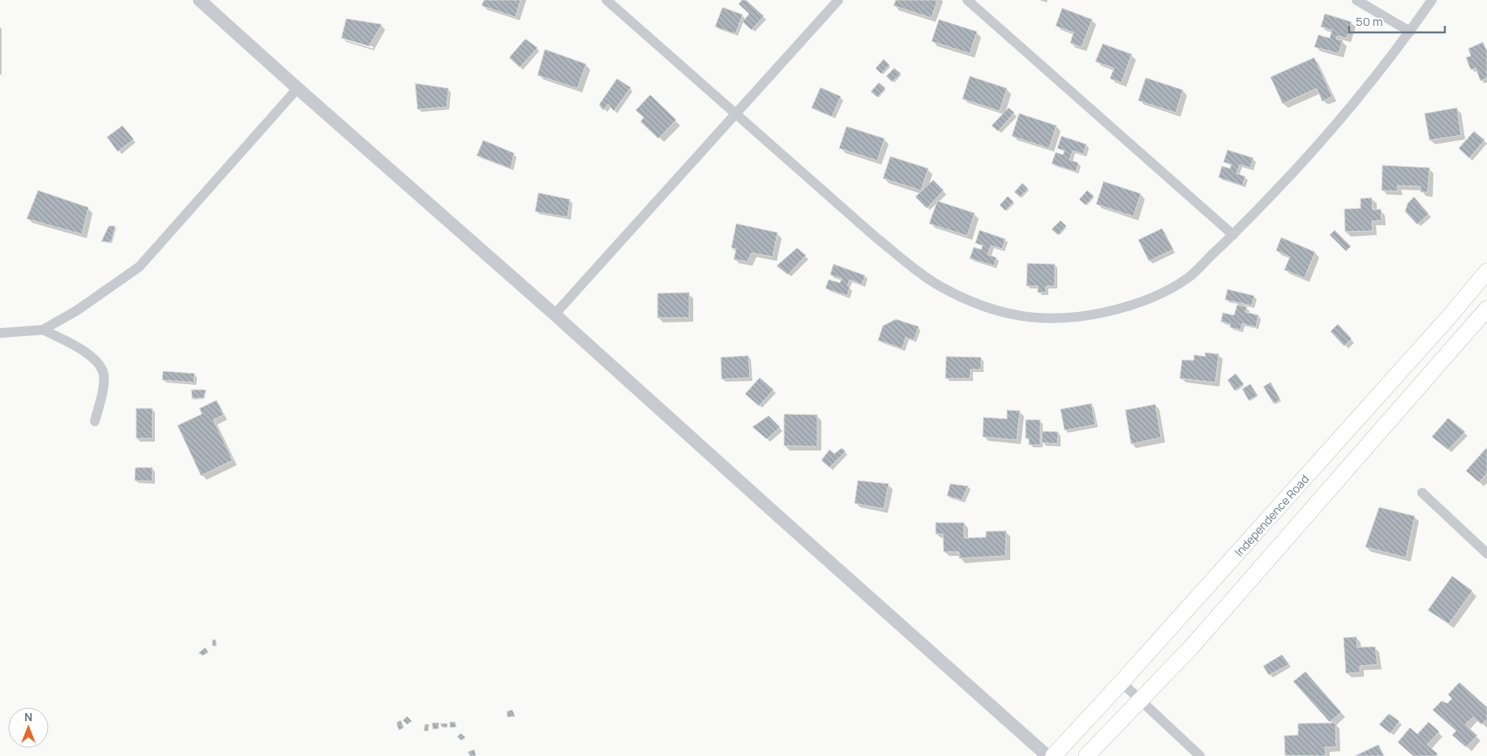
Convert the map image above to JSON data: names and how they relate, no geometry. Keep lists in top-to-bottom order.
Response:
{
  "streets": {
    "main road": ["Independence Road"]
  },
  "scale_bar": "50 m",
  "north": "top"
}
